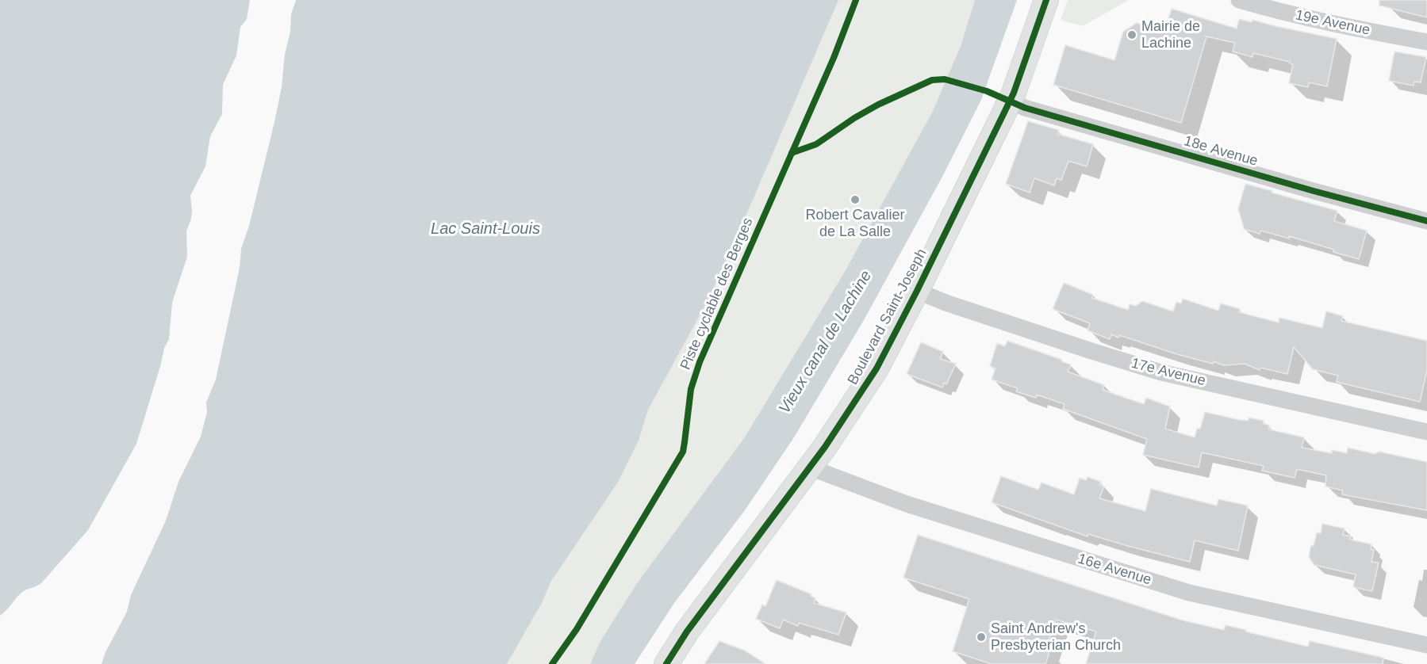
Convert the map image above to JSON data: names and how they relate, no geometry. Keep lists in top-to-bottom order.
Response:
{
  "streets": {
    "street": [
      "19e Avenue",
      "18e Avenue",
      "Boulevard Saint-Joseph",
      "17e Avenue",
      "16e Avenue"
    ],
    "cycle path": ["Piste cyclable des Berges"]
  },
  "crossings": [
    ["18e Avenue", "Boulevard Saint-Joseph"],
    ["Boulevard Saint-Joseph", "17e Avenue"],
    ["Boulevard Saint-Joseph", "16e Avenue"]
  ],
  "water": ["Lac Saint-Louis", "Vieux canal de Lachine"],
  "places": ["Mairie de Lachine", "Robert Cavalier de La Salle", "Saint Andrew's Presbyterian Church"]
}
